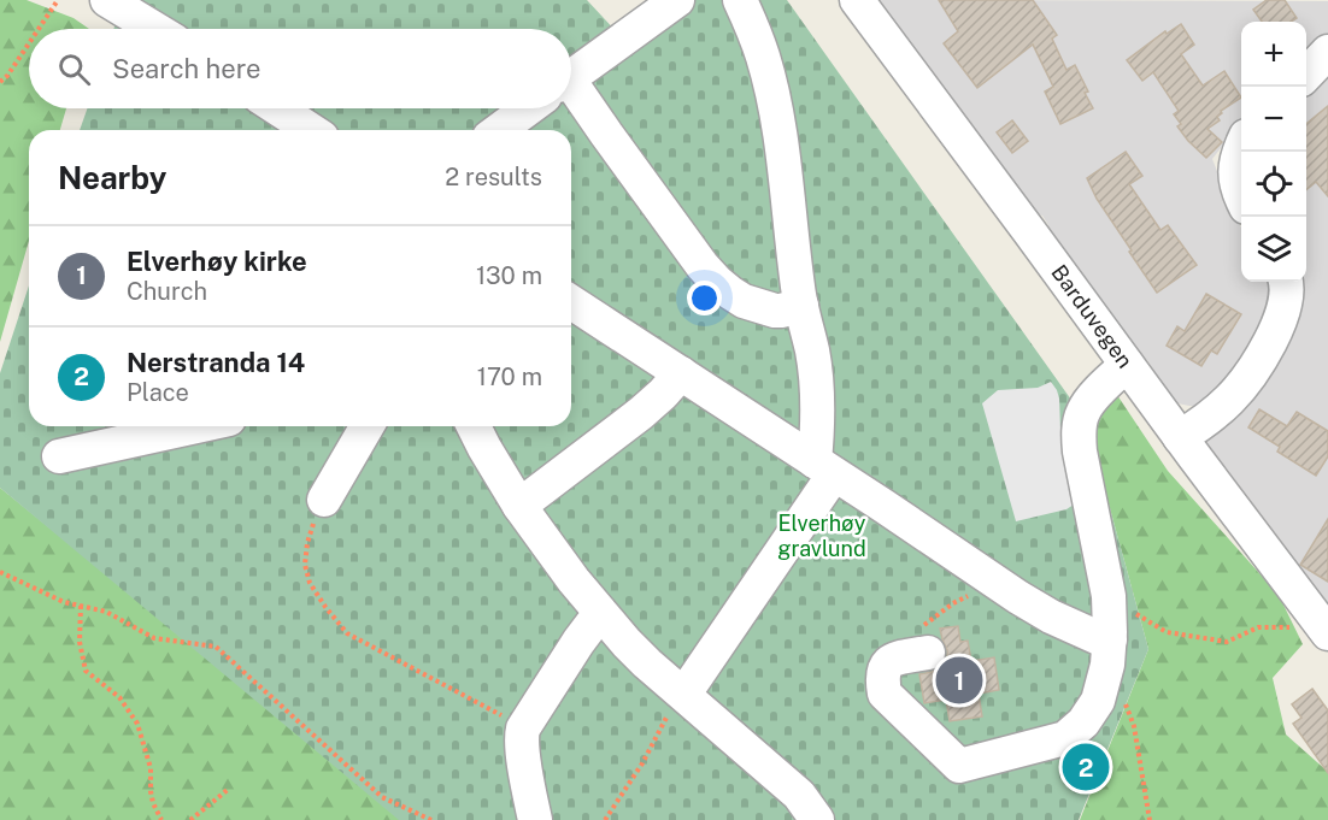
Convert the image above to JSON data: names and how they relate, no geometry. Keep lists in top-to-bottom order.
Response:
{
  "streets": {
    "street": ["Barduvegen"]
  },
  "parks": ["Elverhøy gravlund"],
  "page": {
    "map_buttons": ["+", "−"],
    "search": "Search here",
    "heading": ["Nearby", "2 results"],
    "list": [
      {
        "mark": "1",
        "name": "Elverhøy kirke",
        "note": "Church",
        "value": "130 m"
      },
      {
        "mark": "2",
        "name": "Nerstranda 14",
        "note": "Place",
        "value": "170 m"
      }
    ],
    "pins": ["1", "2"]
  }
}
